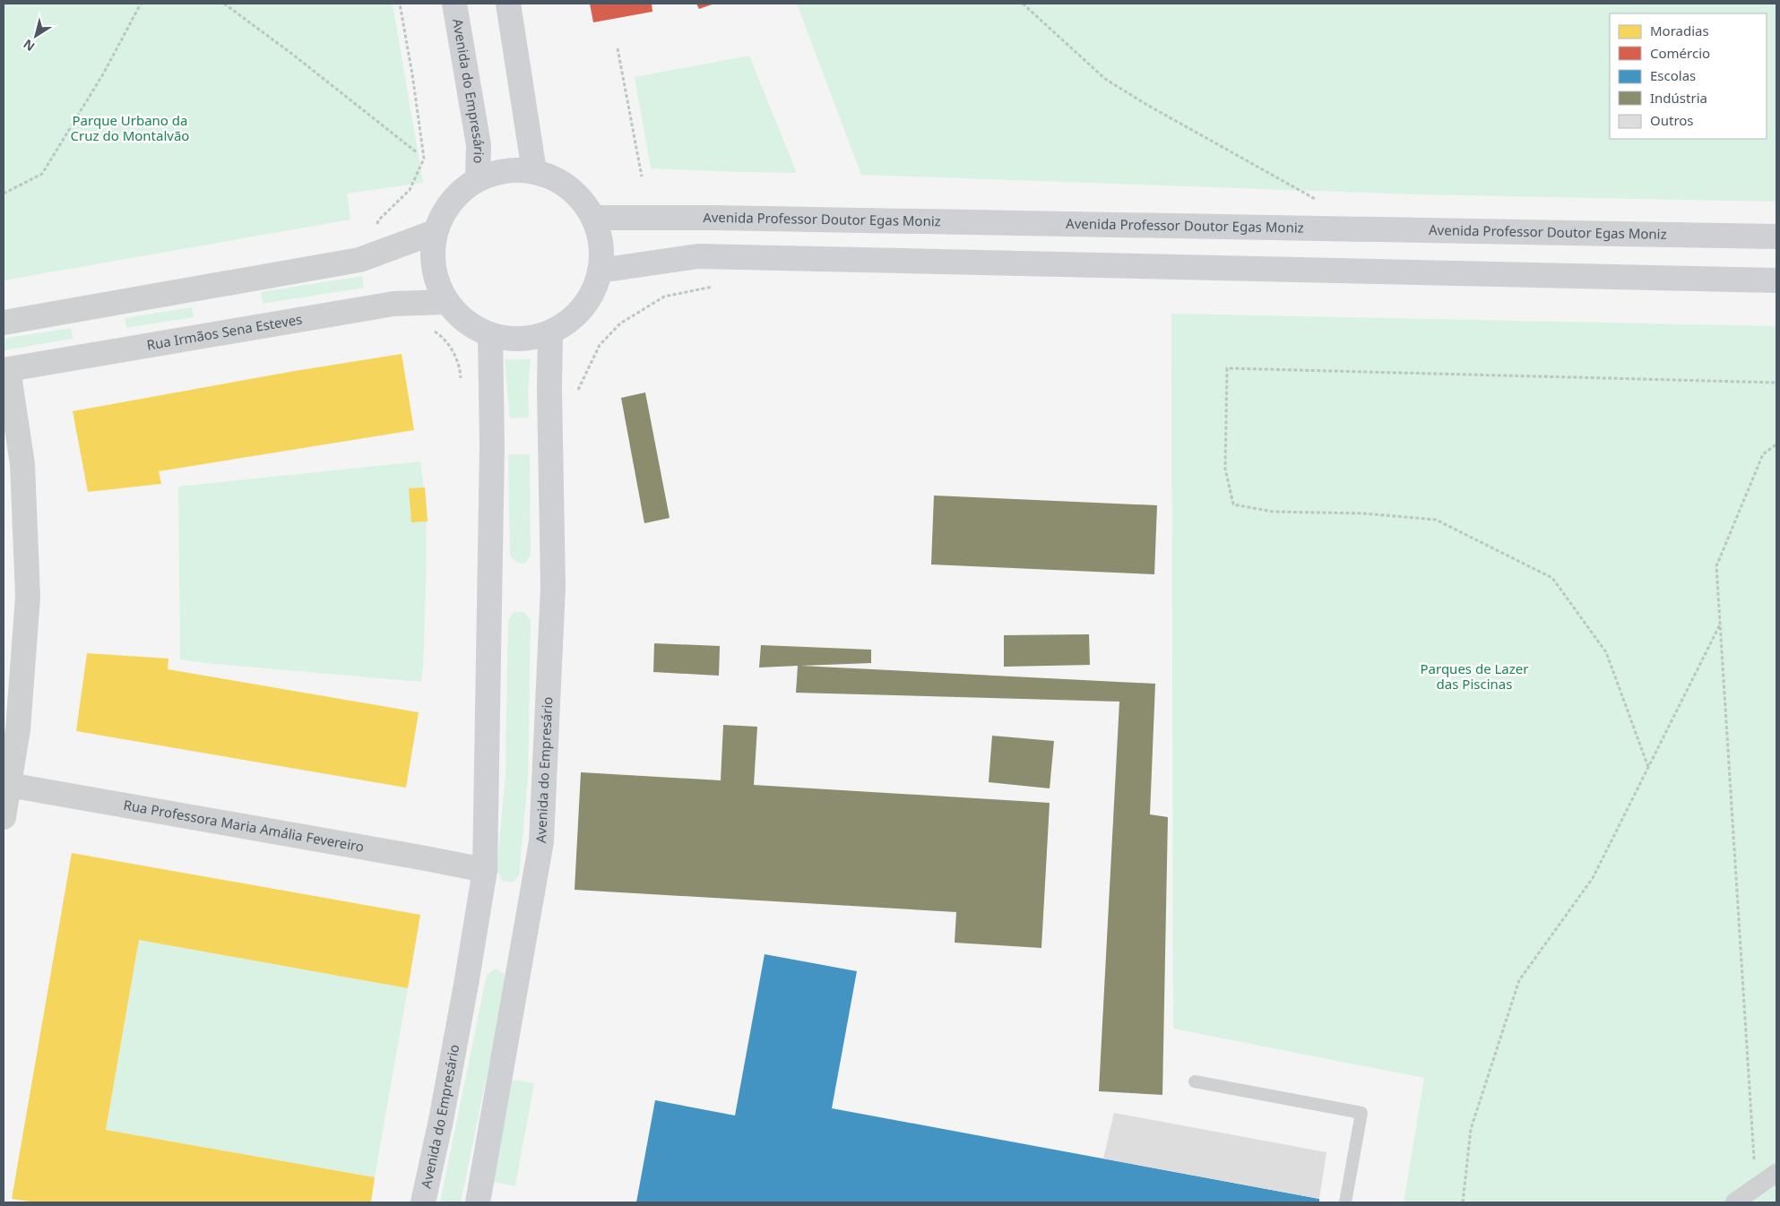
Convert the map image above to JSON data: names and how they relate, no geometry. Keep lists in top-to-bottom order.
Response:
{
  "streets": {
    "main road": ["Avenida do Empresário", "Avenida Professor Doutor Egas Moniz"],
    "street": ["Rua Irmãos Sena Esteves", "Rua Professora Maria Amália Fevereiro"]
  },
  "crossings": [
    ["Avenida do Empresário", "Rua Professora Maria Amália Fevereiro"]
  ],
  "parks": ["Parque Urbano da Cruz do Montalvão", "Parques de Lazer das Piscinas"],
  "legend": [
    "Moradias",
    "Comércio",
    "Escolas",
    "Indústria",
    "Outros"
  ],
  "north": "bottom left"
}
